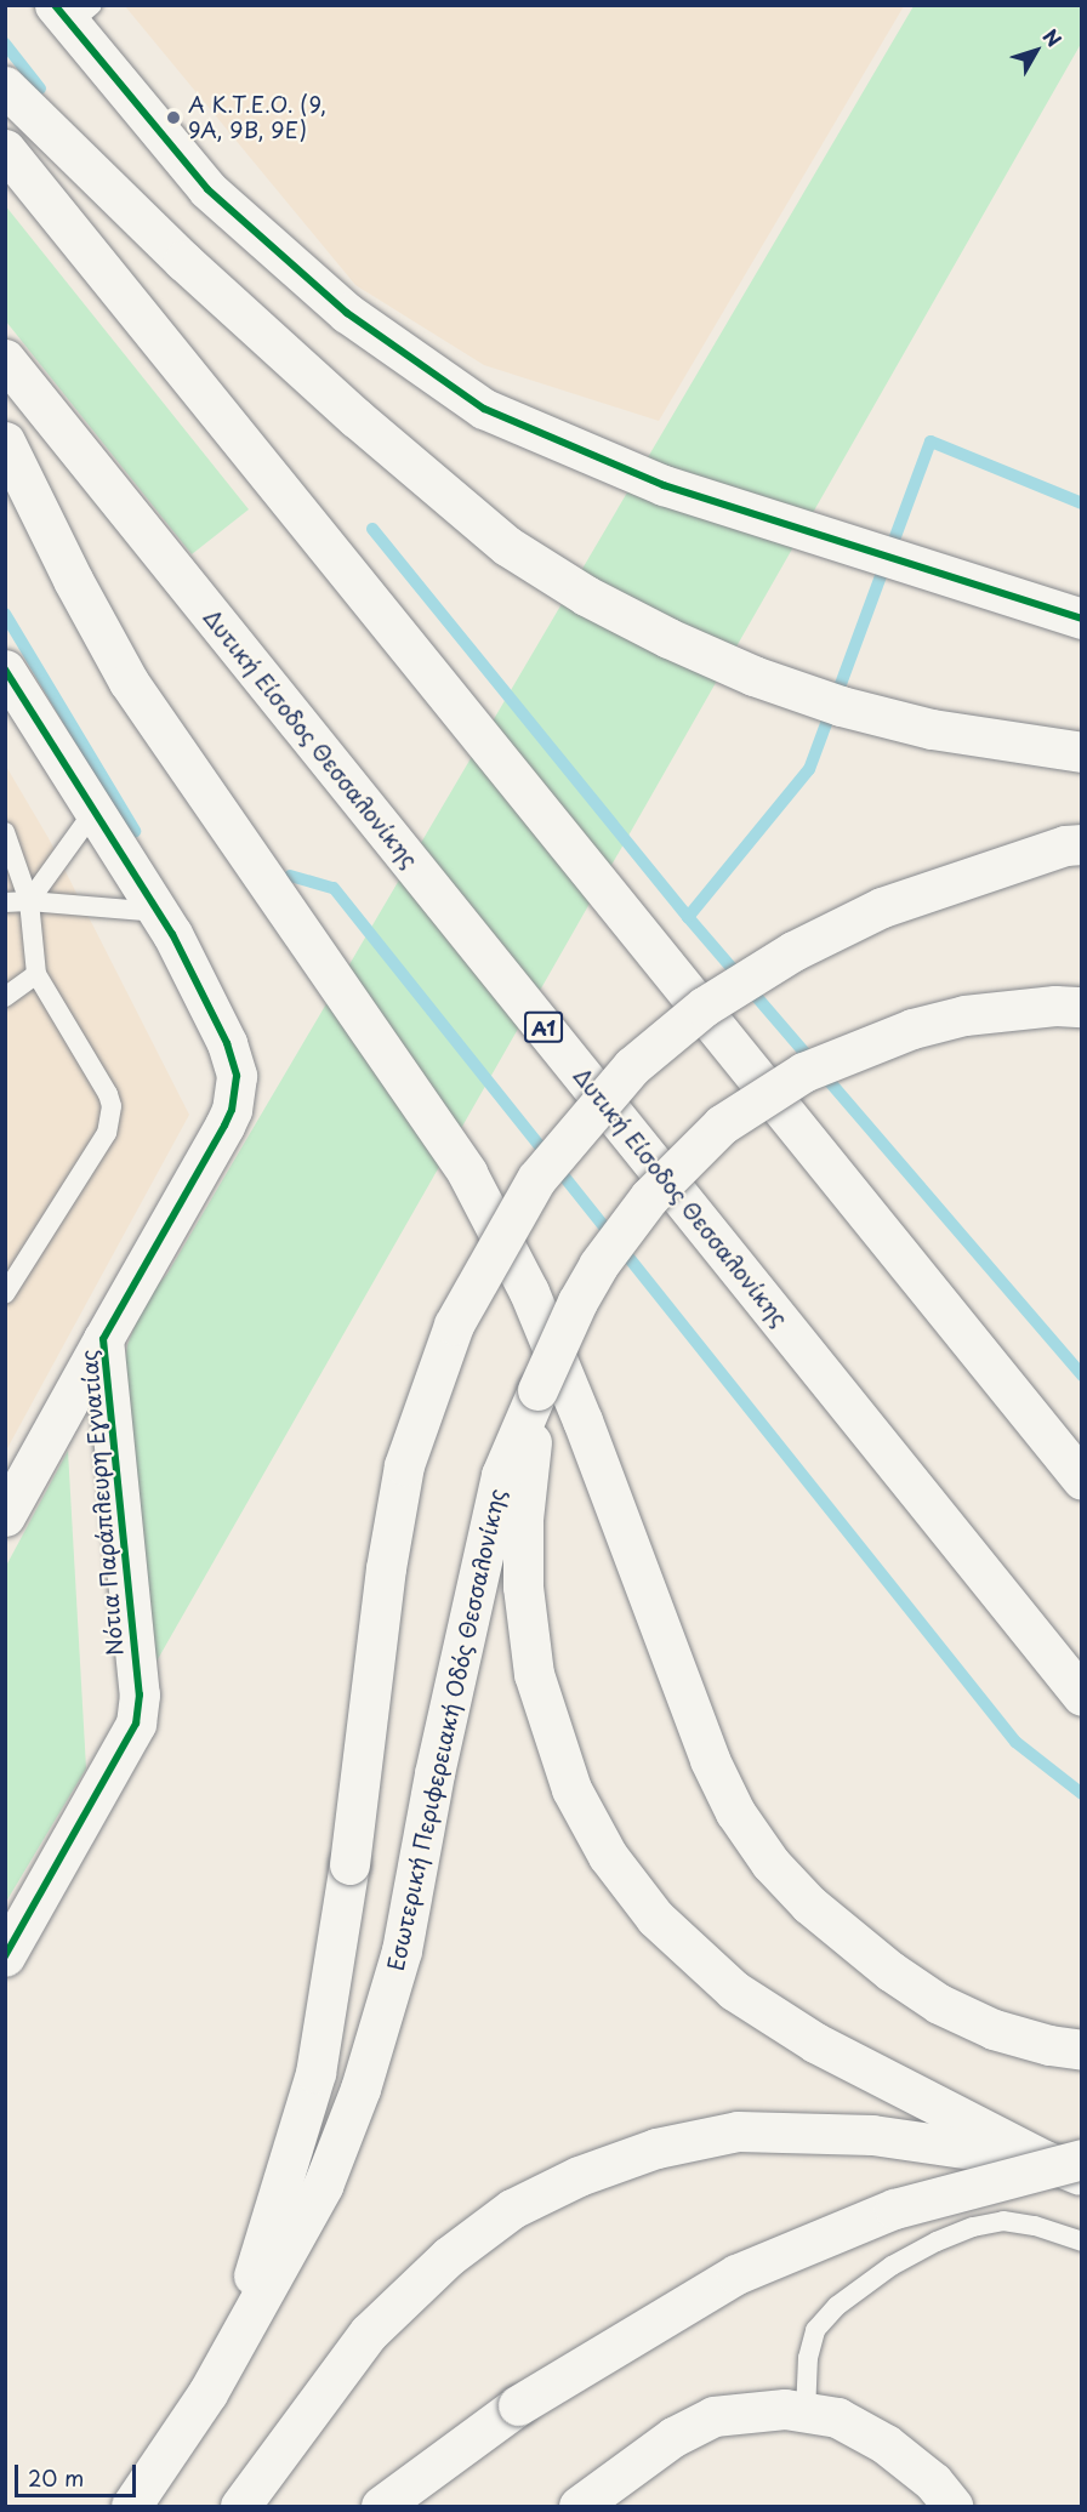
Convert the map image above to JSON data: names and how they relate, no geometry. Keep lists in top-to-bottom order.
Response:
{
  "streets": {
    "main road": [
      "Δυτική Είσοδος Θεσσαλονίκης",
      "Α1",
      "Νότια Παράπλευρη Εγνατίας",
      "Εσωτερική Περιφερειακή Οδός Θεσσαλονίκης"
    ]
  },
  "places": ["Α Κ.Τ.Ε.Ο. (9, 9Α, 9Β, 9Ε)"],
  "scale_bar": "20 m",
  "north": "top right"
}
